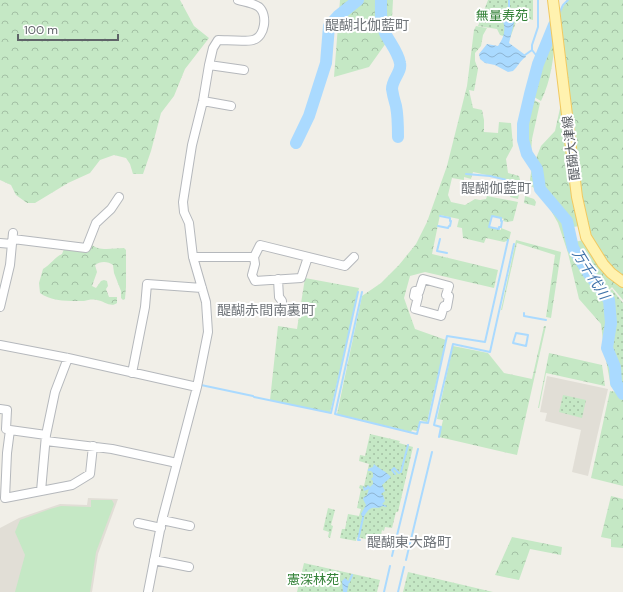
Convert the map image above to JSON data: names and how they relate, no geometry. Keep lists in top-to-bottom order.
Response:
{
  "streets": {
    "main road": ["醍醐大津線"]
  },
  "districts": [
    "醍醐北伽藍町",
    "醍醐伽藍町",
    "醍醐赤間南裏町",
    "醍醐東大路町"
  ],
  "water": ["万千代川"],
  "parks": ["無量寿苑", "憲深林苑"],
  "scale_bar": "100 m"
}
